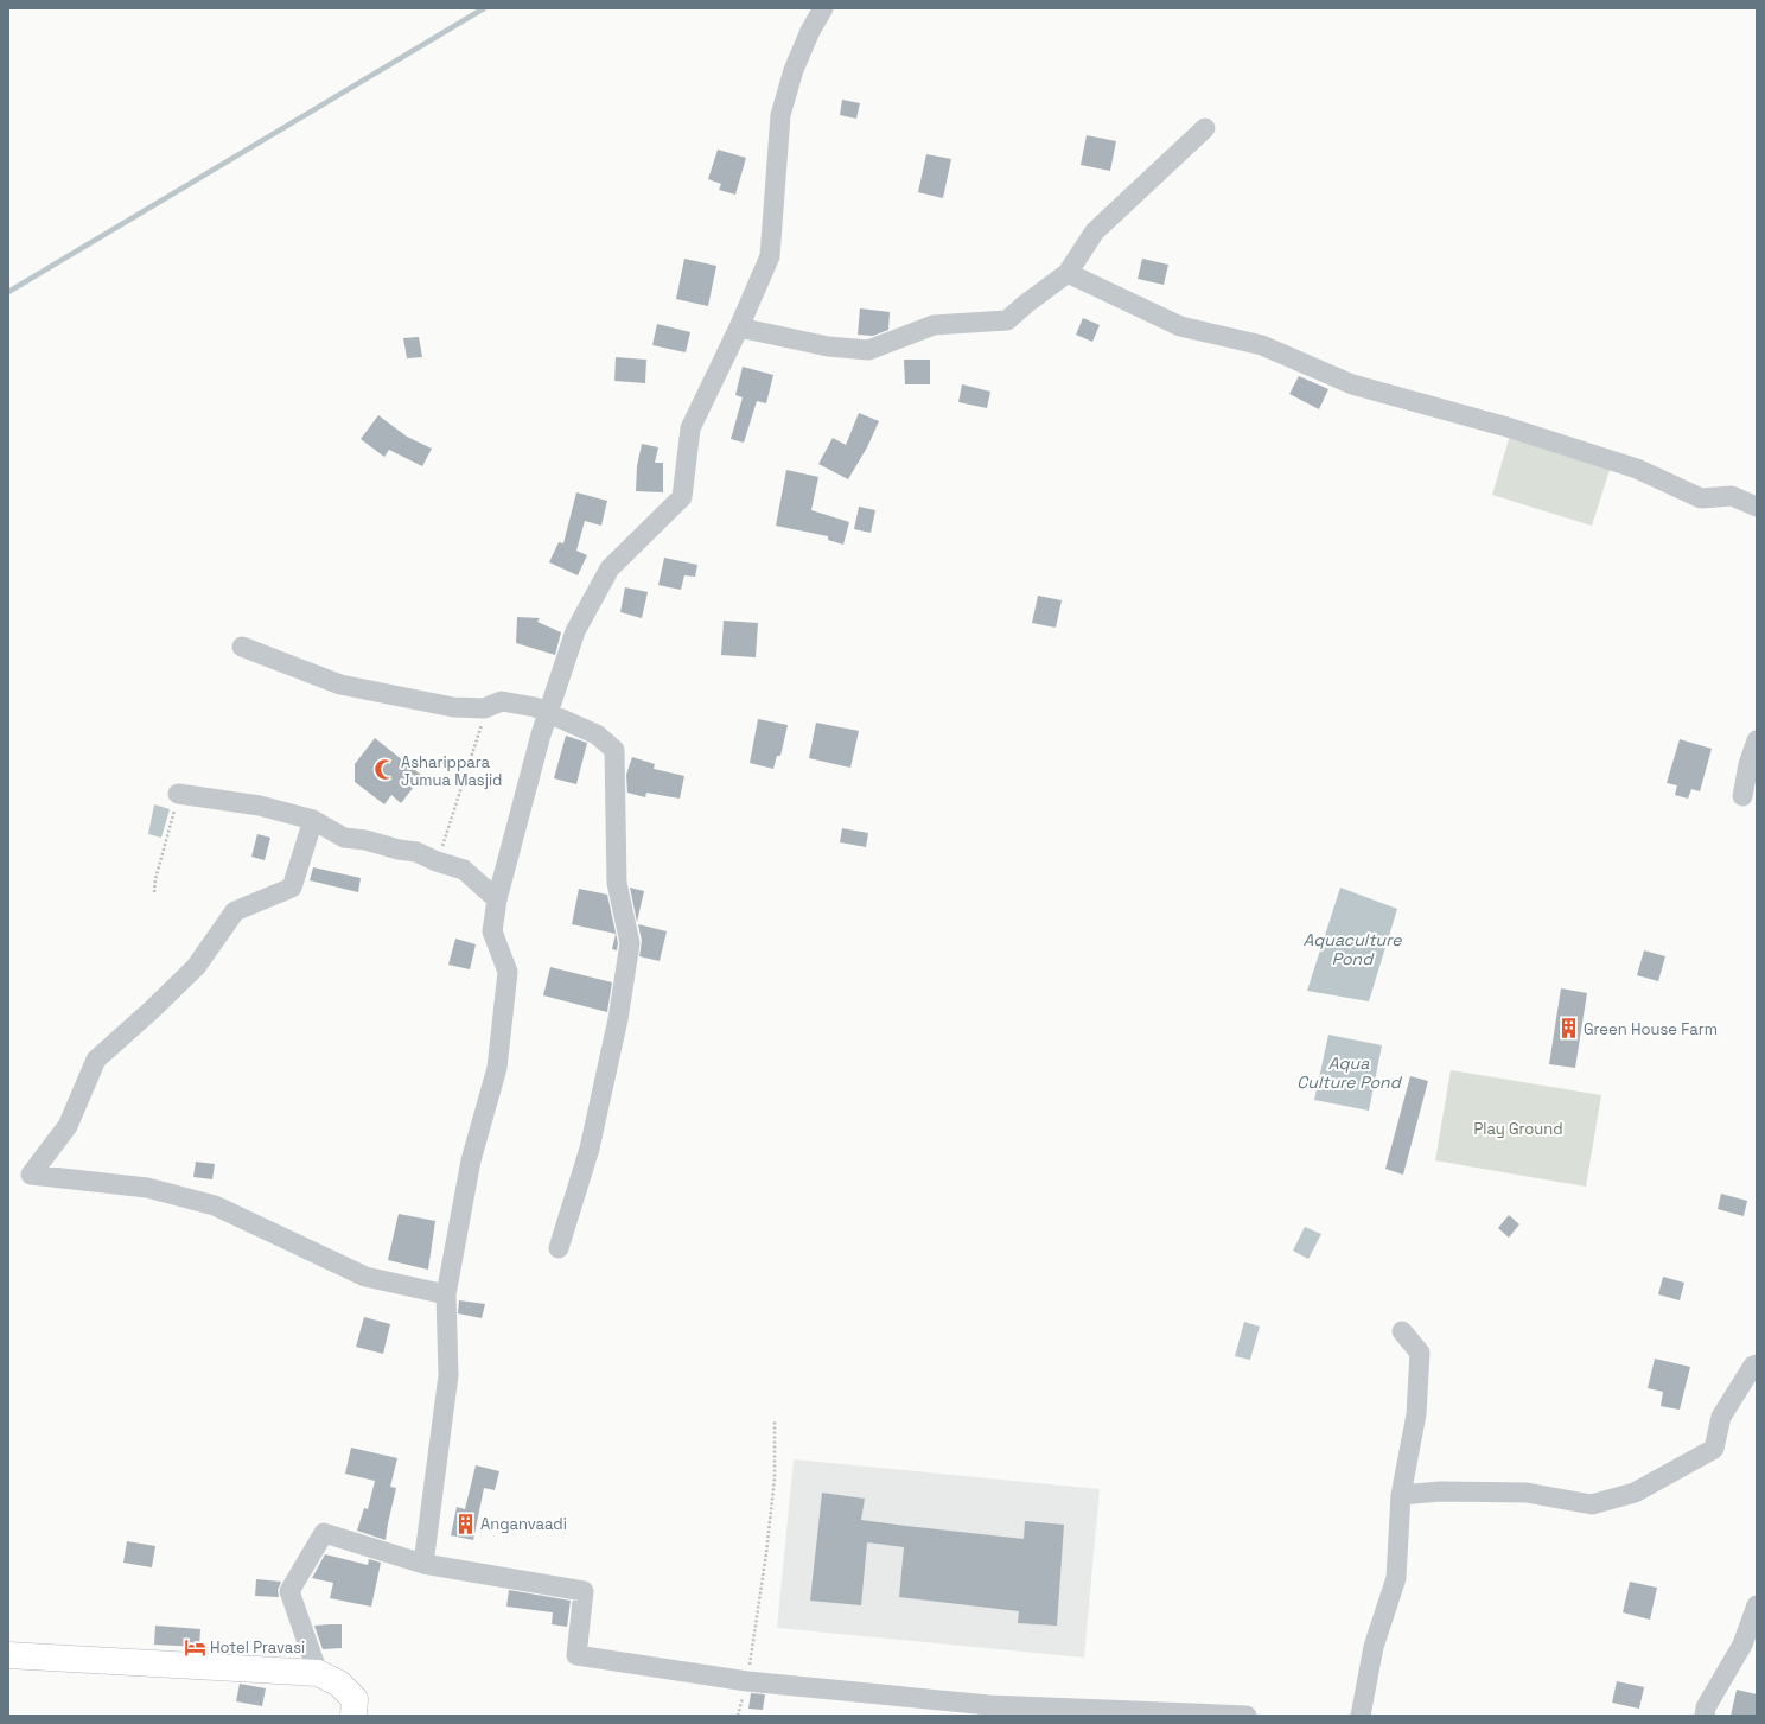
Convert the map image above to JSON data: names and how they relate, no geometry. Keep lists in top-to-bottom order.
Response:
{
  "water": ["Aquaculture Pond", "Aqua Culture Pond"],
  "parks": ["Play Ground"],
  "places": {
    "mosque": ["Asharippara Jumua Masjid"],
    "building": ["Green House Farm", "Anganvaadi"],
    "hotel": ["Hotel Pravasi"]
  }
}
